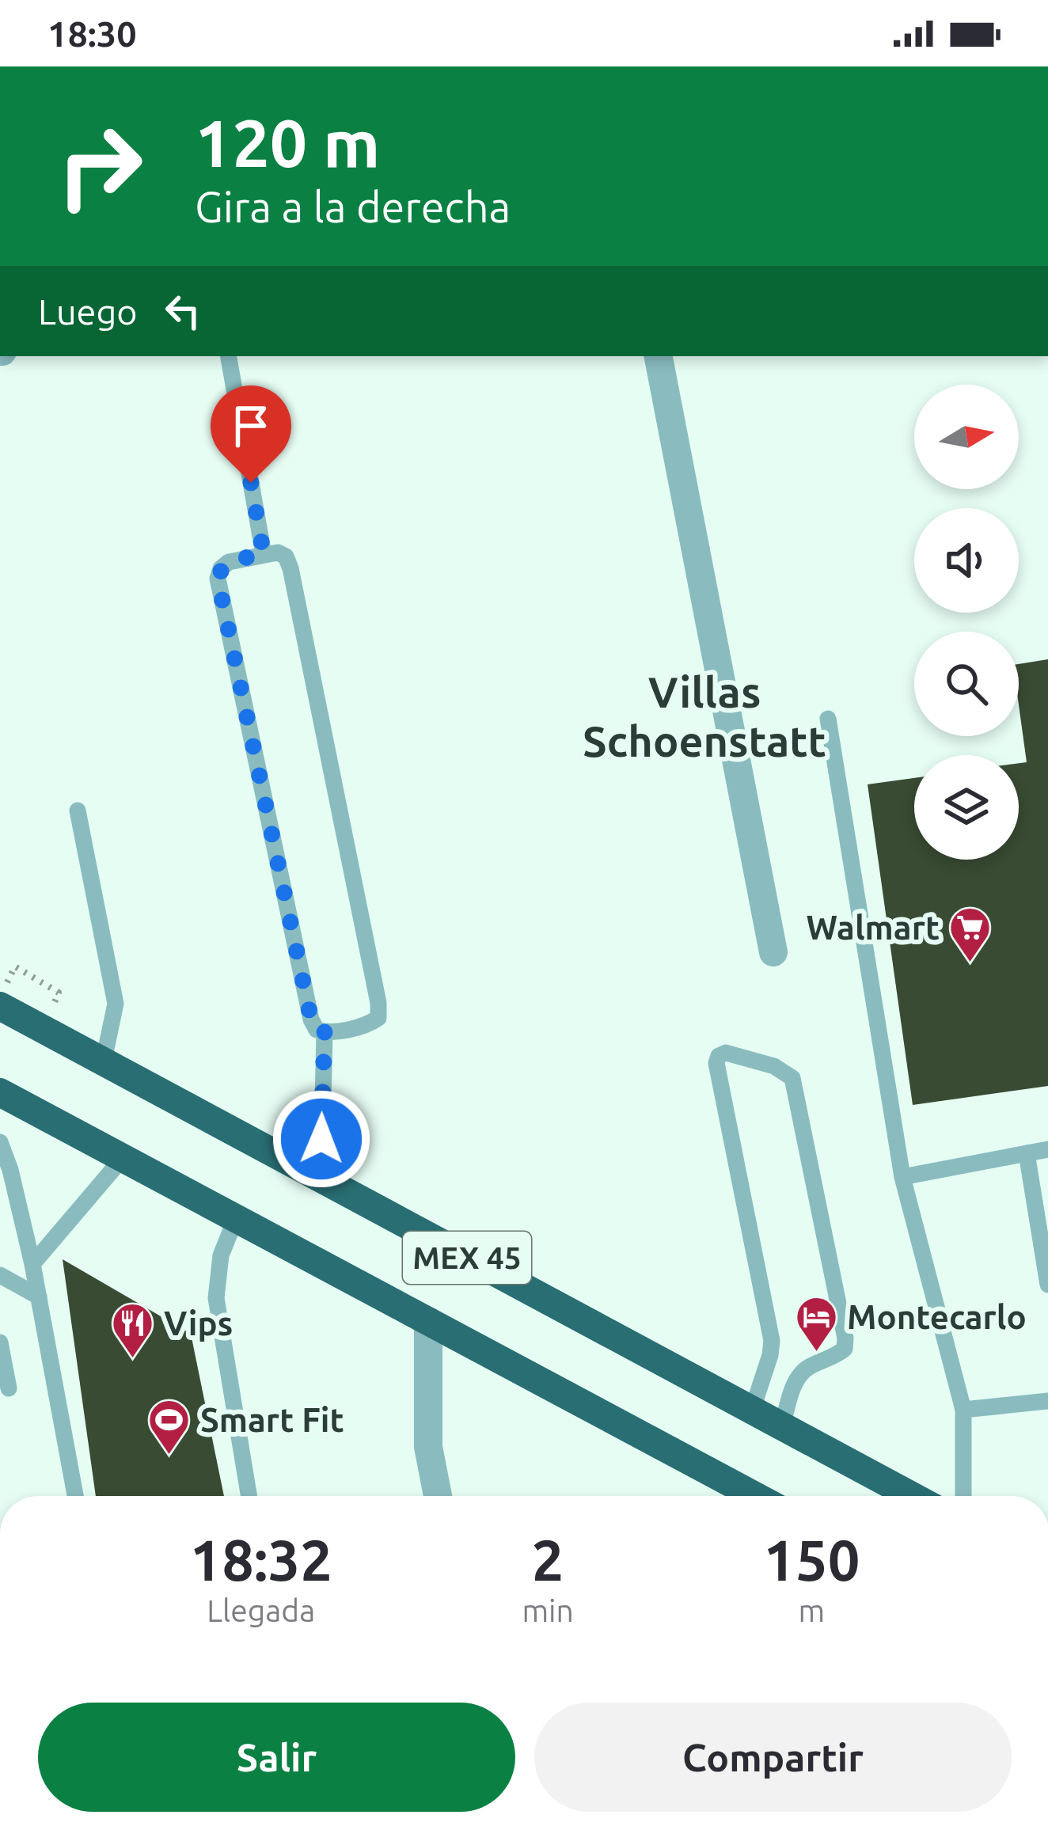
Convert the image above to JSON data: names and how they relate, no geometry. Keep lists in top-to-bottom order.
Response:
{
  "streets": {
    "highway": ["MEX 45"]
  },
  "districts": ["Villas Schoenstatt"],
  "places": {
    "supermarket": ["Walmart"],
    "hotel": ["Montecarlo"],
    "restaurant": ["Vips"],
    "sports": ["Smart Fit"]
  },
  "north": "right",
  "page": {
    "status": "18:30",
    "turn": ["120 m", "Gira a la derecha"],
    "then": "Luego",
    "eta": [
      "18:32",
      "Llegada",
      "2",
      "min",
      "150",
      "m"
    ],
    "buttons": ["Salir", "Compartir"]
  }
}
